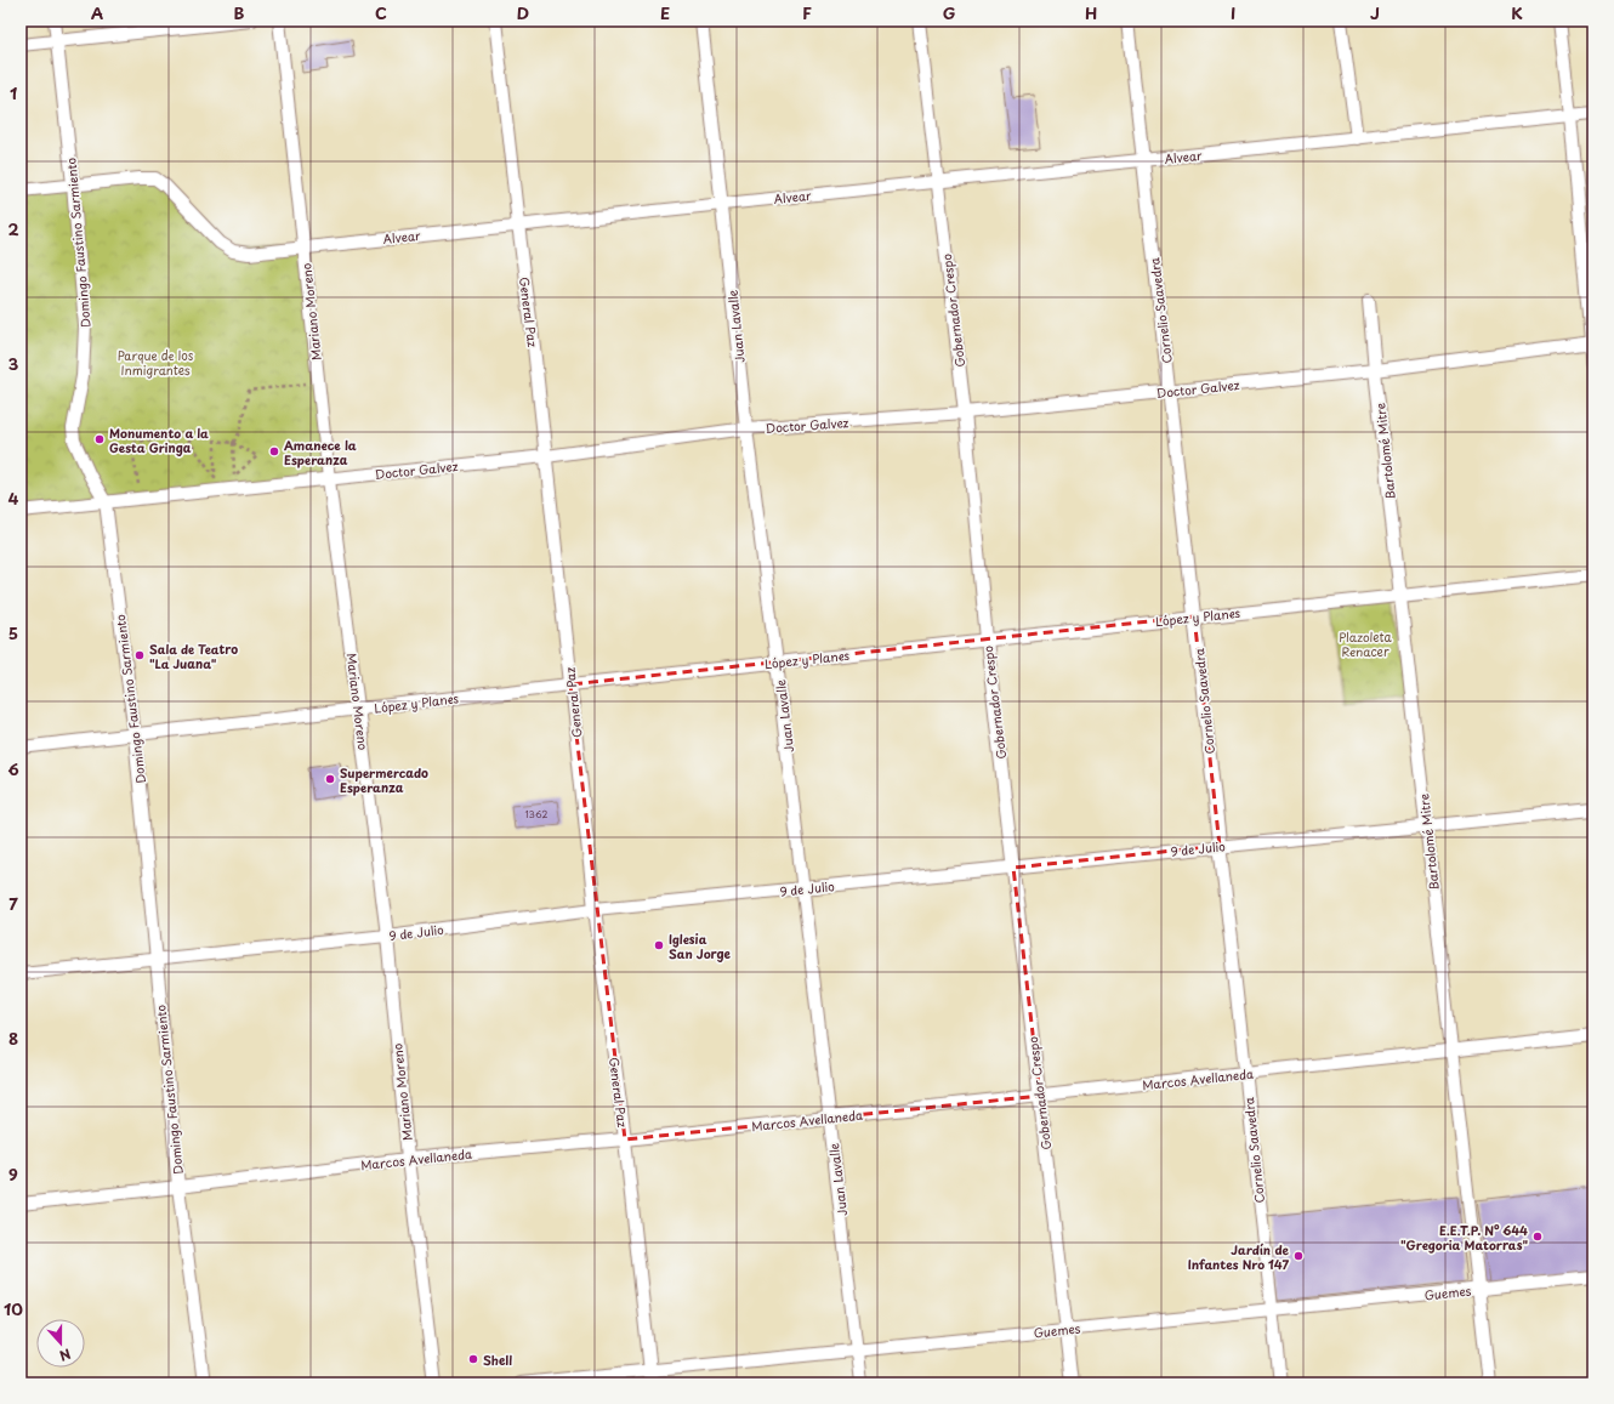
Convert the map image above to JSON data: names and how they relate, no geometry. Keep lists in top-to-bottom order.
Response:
{
  "streets": {
    "street": [
      "Alvear",
      "Domingo Faustino Sarmiento",
      "Gobernador Crespo",
      "Cornelio Saavedra",
      "Mariano Moreno",
      "General Paz",
      "Juan Lavalle",
      "Doctor Galvez",
      "Bartolomé Mitre",
      "López y Planes",
      "9 de Julio",
      "Marcos Avellaneda",
      "Guemes"
    ]
  },
  "crossings": [
    ["Alvear", "Domingo Faustino Sarmiento"],
    ["Alvear", "Gobernador Crespo"],
    ["Alvear", "Cornelio Saavedra"],
    ["Alvear", "Mariano Moreno"],
    ["Alvear", "General Paz"],
    ["Alvear", "Juan Lavalle"],
    ["Domingo Faustino Sarmiento", "Doctor Galvez"],
    ["Domingo Faustino Sarmiento", "López y Planes"],
    ["Domingo Faustino Sarmiento", "9 de Julio"],
    ["Domingo Faustino Sarmiento", "Marcos Avellaneda"],
    ["Gobernador Crespo", "Doctor Galvez"],
    ["Gobernador Crespo", "López y Planes"],
    ["Gobernador Crespo", "9 de Julio"],
    ["Gobernador Crespo", "Marcos Avellaneda"],
    ["Gobernador Crespo", "Guemes"],
    ["Cornelio Saavedra", "Doctor Galvez"],
    ["Cornelio Saavedra", "López y Planes"],
    ["Cornelio Saavedra", "9 de Julio"],
    ["Cornelio Saavedra", "Marcos Avellaneda"],
    ["Cornelio Saavedra", "Guemes"],
    ["Mariano Moreno", "Doctor Galvez"],
    ["Mariano Moreno", "López y Planes"],
    ["Mariano Moreno", "9 de Julio"],
    ["Mariano Moreno", "Marcos Avellaneda"],
    ["General Paz", "Doctor Galvez"],
    ["General Paz", "López y Planes"],
    ["General Paz", "9 de Julio"],
    ["General Paz", "Marcos Avellaneda"],
    ["General Paz", "Guemes"],
    ["Juan Lavalle", "Doctor Galvez"],
    ["Juan Lavalle", "López y Planes"],
    ["Juan Lavalle", "9 de Julio"],
    ["Juan Lavalle", "Marcos Avellaneda"],
    ["Juan Lavalle", "Guemes"],
    ["Doctor Galvez", "Bartolomé Mitre"],
    ["Bartolomé Mitre", "López y Planes"],
    ["Bartolomé Mitre", "9 de Julio"],
    ["Bartolomé Mitre", "Marcos Avellaneda"],
    ["Bartolomé Mitre", "Guemes"]
  ],
  "parks": ["Parque de los Inmigrantes", "Plazoleta Renacer"],
  "places": [
    "Monumento a la Gesta Gringa",
    "Amanece la Esperanza",
    "Sala de Teatro \"La Juana\"",
    "Supermercado Esperanza",
    "Iglesia San Jorge",
    "E.E.T.P. N° 644 \"Gregoria Matorras\"",
    "Jardín de Infantes Nro 147",
    "Shell"
  ],
  "house_numbers": ["1362"],
  "north": "bottom",
  "grid": {
    "columns": [
      "A",
      "B",
      "C",
      "D",
      "E",
      "F",
      "G",
      "H",
      "I",
      "J",
      "K"
    ],
    "rows": [
      "1",
      "2",
      "3",
      "4",
      "5",
      "6",
      "7",
      "8",
      "9",
      "10"
    ]
  }
}
